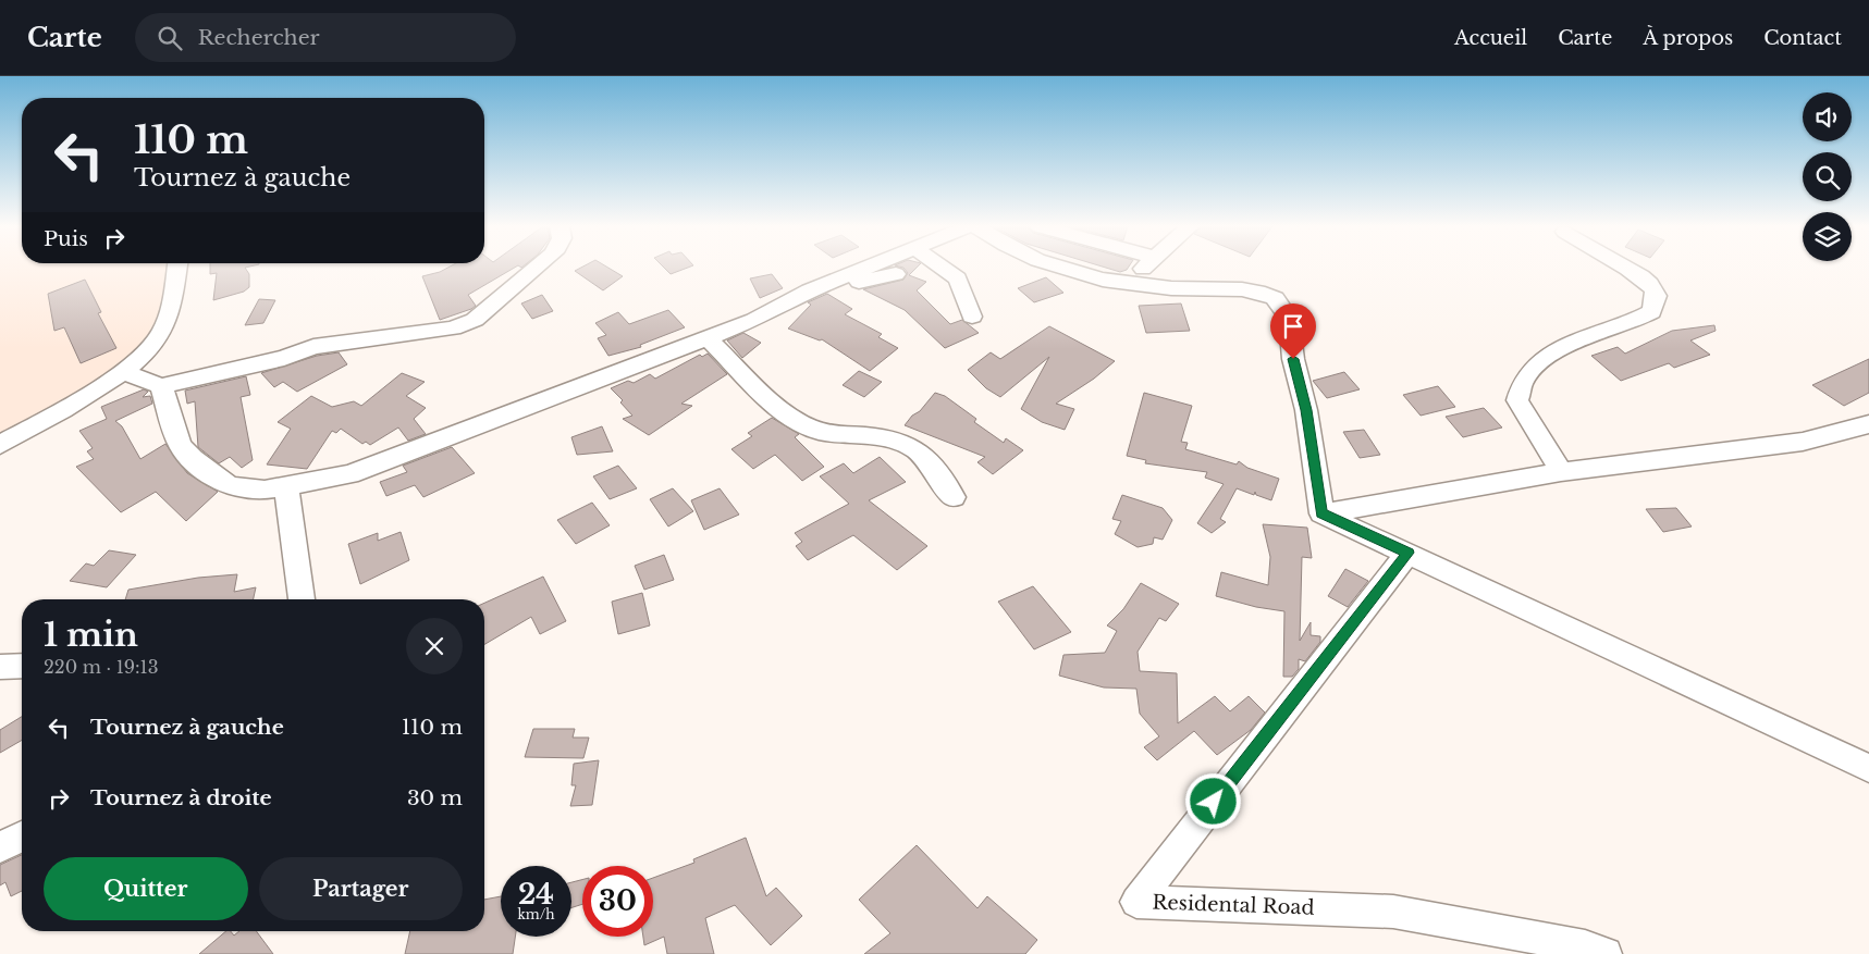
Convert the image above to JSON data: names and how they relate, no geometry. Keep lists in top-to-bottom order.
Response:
{
  "streets": {
    "street": ["Residental Road"]
  },
  "page": {
    "header": "Carte",
    "search": "Rechercher",
    "nav": [
      "Accueil",
      "Carte",
      "À propos",
      "Contact"
    ],
    "turn": ["110 m", "Tournez à gauche"],
    "then": "Puis",
    "heading": ["1 min", "220 m · 19:13"],
    "list": [
      {
        "name": "Tournez à gauche",
        "value": "110 m"
      },
      {
        "name": "Tournez à droite",
        "value": "30 m"
      }
    ],
    "buttons": ["Quitter", "Partager"],
    "speed": "24 km/h",
    "limit": "30"
  }
}
